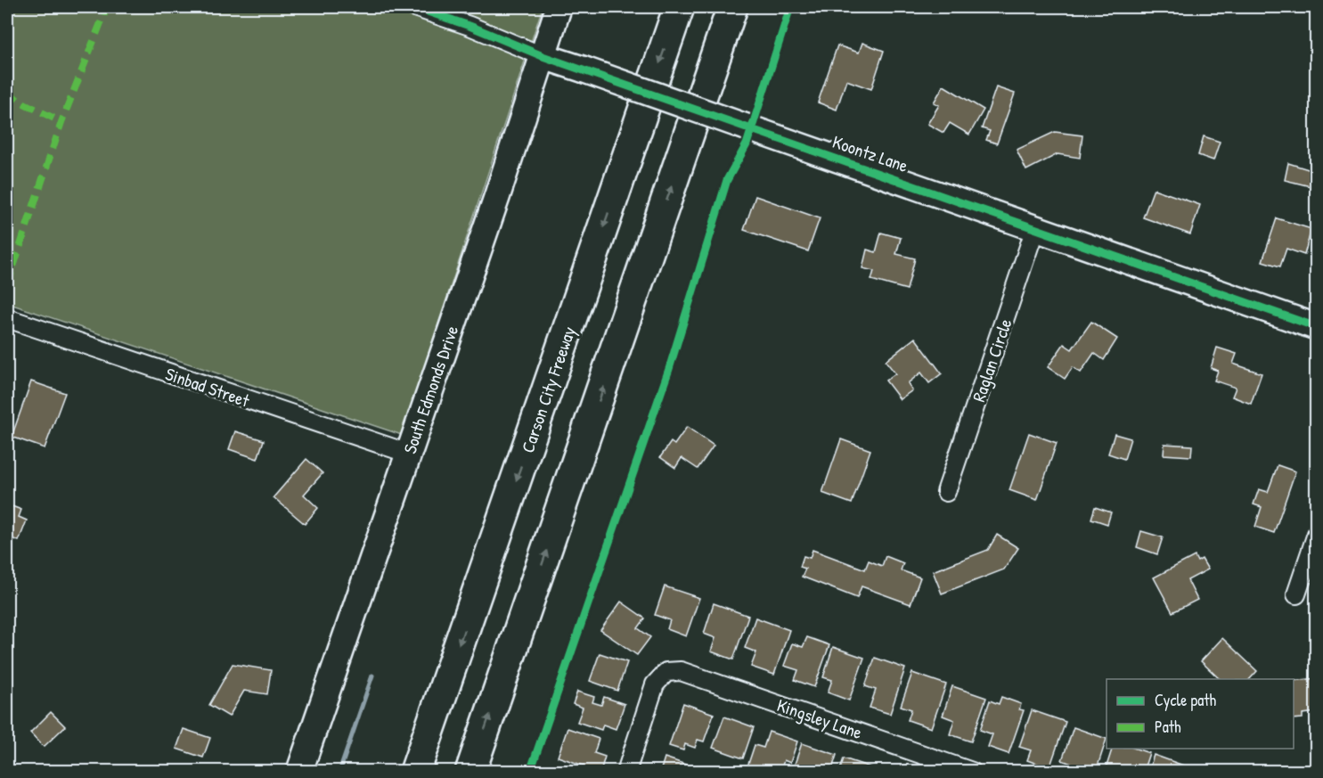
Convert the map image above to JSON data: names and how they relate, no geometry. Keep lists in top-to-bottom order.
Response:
{
  "streets": {
    "highway": ["Carson City Freeway"],
    "street": [
      "Koontz Lane",
      "Raglan Circle",
      "Sinbad Street",
      "South Edmonds Drive",
      "Kingsley Lane"
    ]
  },
  "crossings": [
    ["Koontz Lane", "Raglan Circle"],
    ["Koontz Lane", "South Edmonds Drive"],
    ["Sinbad Street", "South Edmonds Drive"]
  ],
  "legend": ["Cycle path", "Path"]
}
